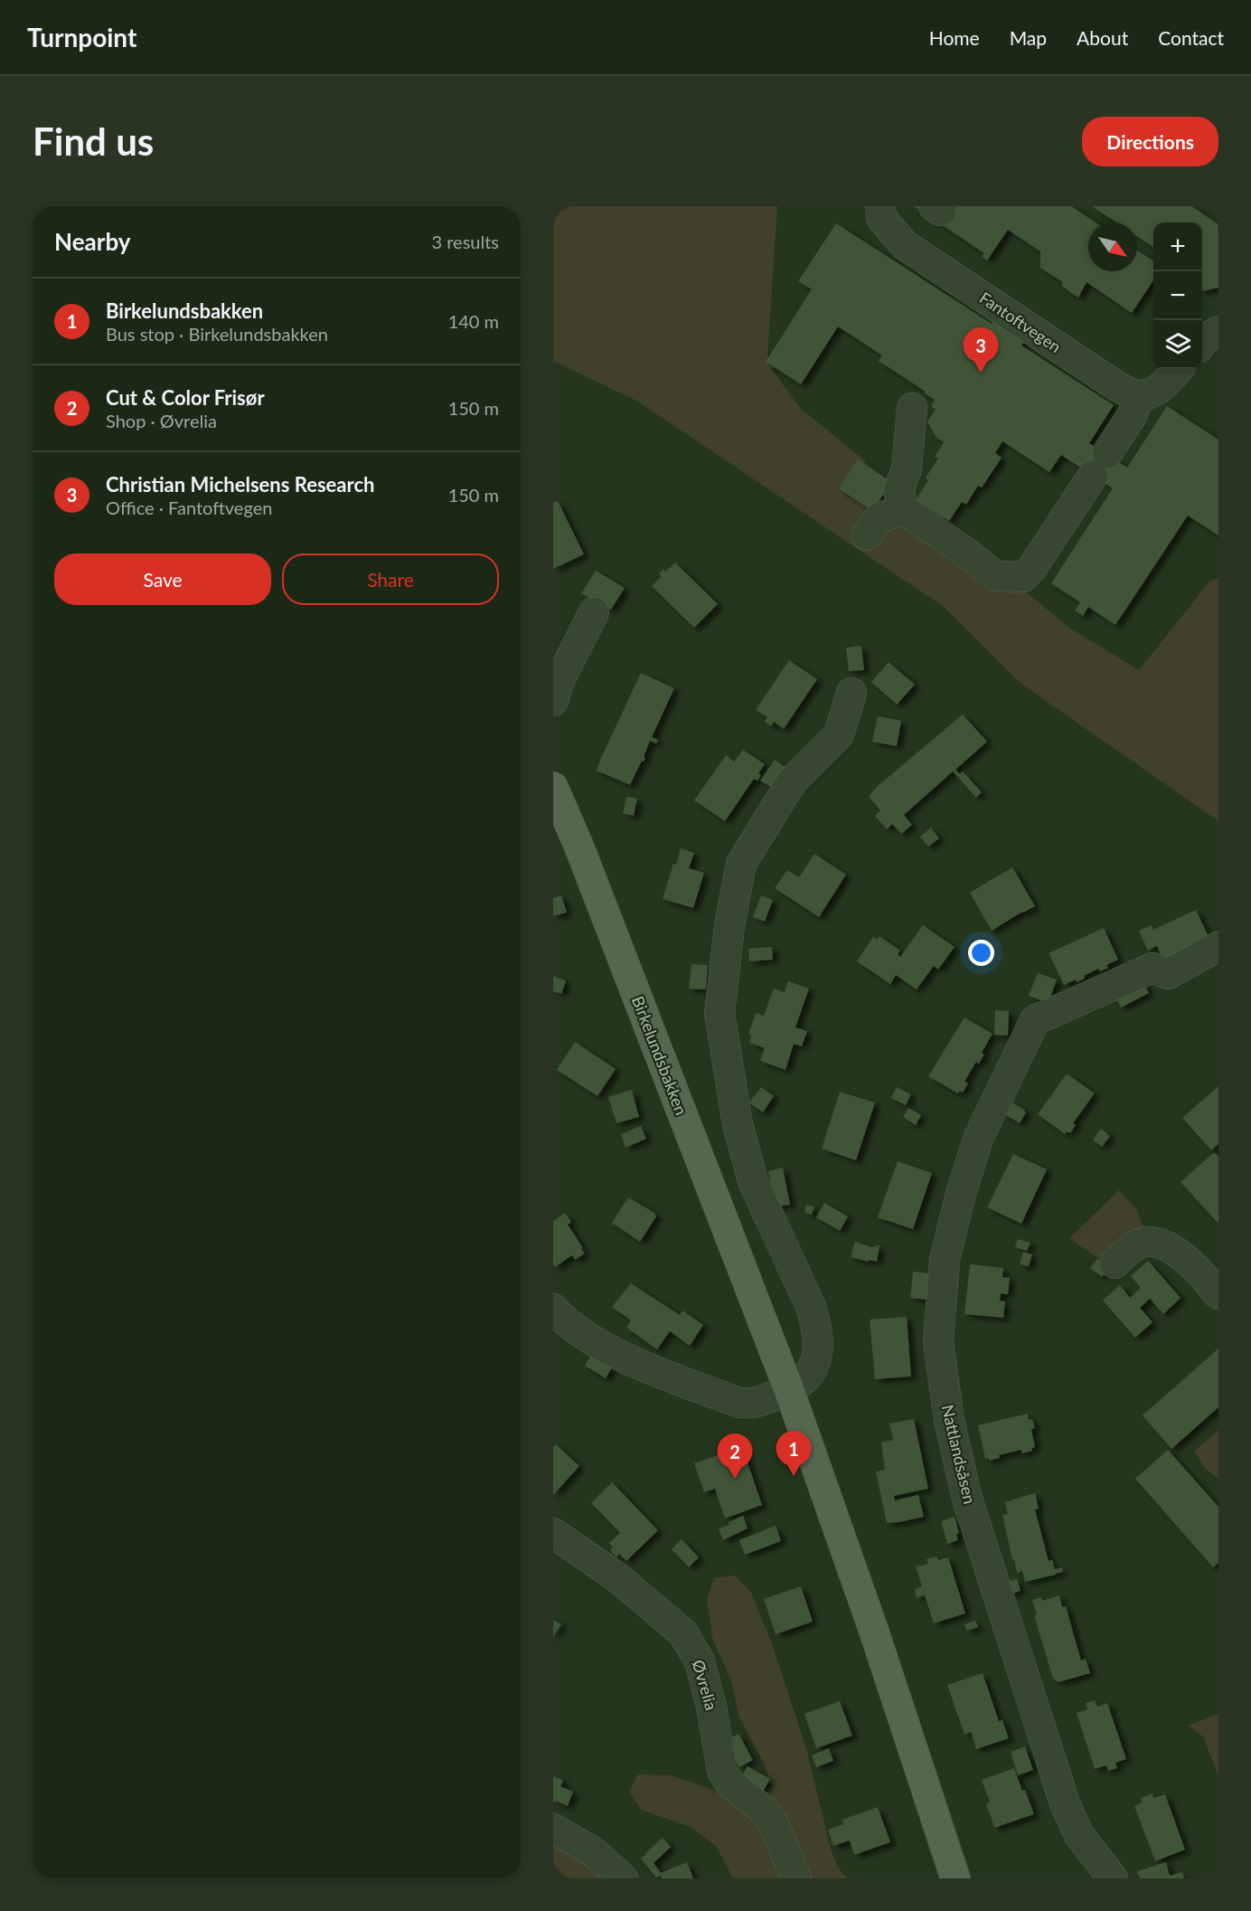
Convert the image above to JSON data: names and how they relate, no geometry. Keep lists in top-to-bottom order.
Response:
{
  "streets": {
    "main road": ["Birkelundsbakken"],
    "street": ["Fantoftvegen", "Nattlandsåsen", "Øvrelia"]
  },
  "north": "bottom right",
  "page": {
    "header": "Turnpoint",
    "nav": [
      "Home",
      "Map",
      "About",
      "Contact"
    ],
    "buttons": [
      "Directions",
      ["Save", "Share"]
    ],
    "title": "Find us",
    "heading": ["Nearby", "3 results"],
    "map_buttons": ["+", "−"],
    "list": [
      {
        "mark": "1",
        "name": "Birkelundsbakken",
        "note": "Bus stop · Birkelundsbakken",
        "value": "140 m"
      },
      {
        "mark": "2",
        "name": "Cut & Color Frisør",
        "note": "Shop · Øvrelia",
        "value": "150 m"
      },
      {
        "mark": "3",
        "name": "Christian Michelsens Research",
        "note": "Office · Fantoftvegen",
        "value": "150 m"
      }
    ],
    "pins": ["3", "1", "2"]
  }
}
